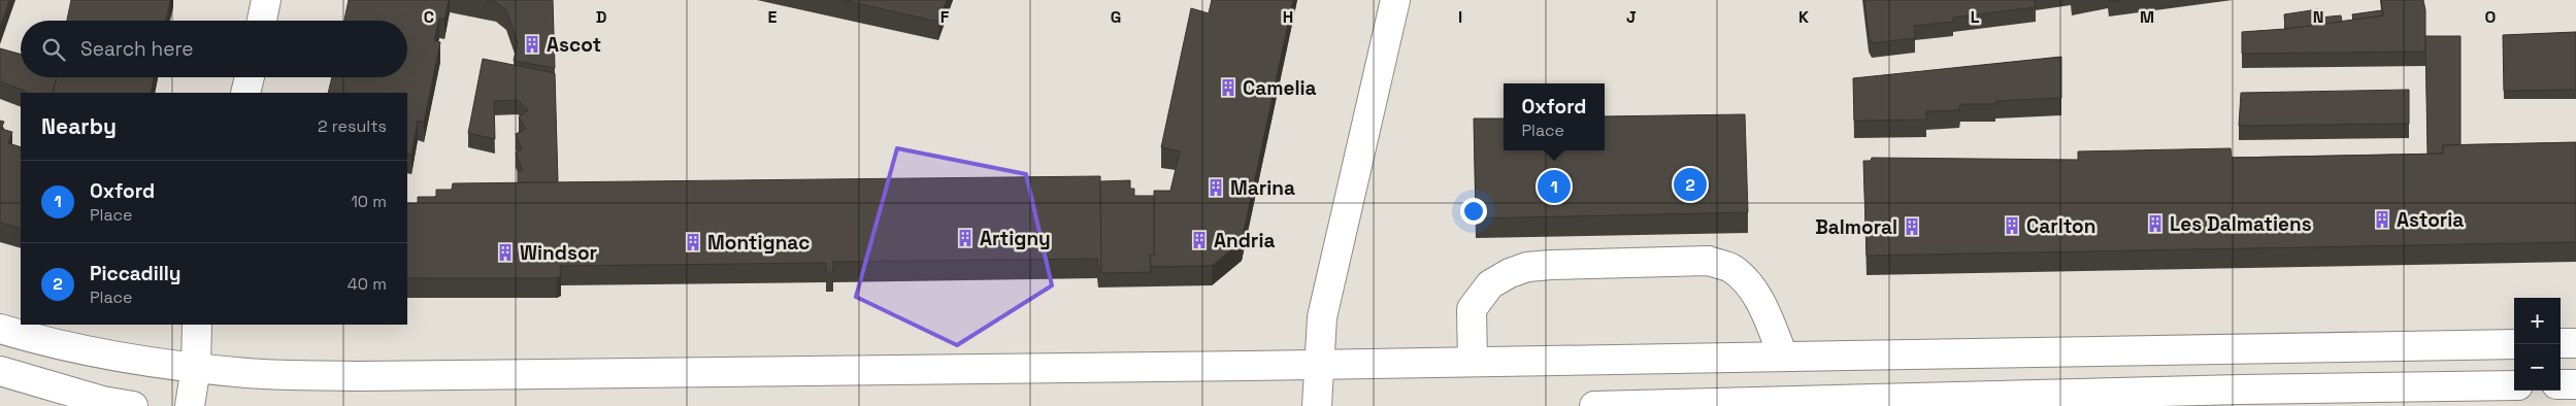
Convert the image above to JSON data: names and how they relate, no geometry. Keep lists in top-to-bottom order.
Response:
{
  "places": {
    "building": [
      "Ascot",
      "Camelia",
      "Marina",
      "Astoria",
      "Les Dalmatiens",
      "Carlton",
      "Balmoral",
      "Artigny",
      "Andria",
      "Montignac",
      "Windsor"
    ]
  },
  "page": {
    "search": "Search here",
    "popup": ["Oxford", "Place"],
    "heading": ["Nearby", "2 results"],
    "list": [
      {
        "mark": "1",
        "name": "Oxford",
        "note": "Place",
        "value": "10 m"
      },
      {
        "mark": "2",
        "name": "Piccadilly",
        "note": "Place",
        "value": "40 m"
      }
    ],
    "pins": ["2", "1"],
    "map_buttons": ["+", "−"]
  },
  "grid": {
    "columns": [
      "C",
      "D",
      "E",
      "F",
      "G",
      "H",
      "I",
      "J",
      "K",
      "L",
      "M",
      "N",
      "O"
    ]
  }
}
